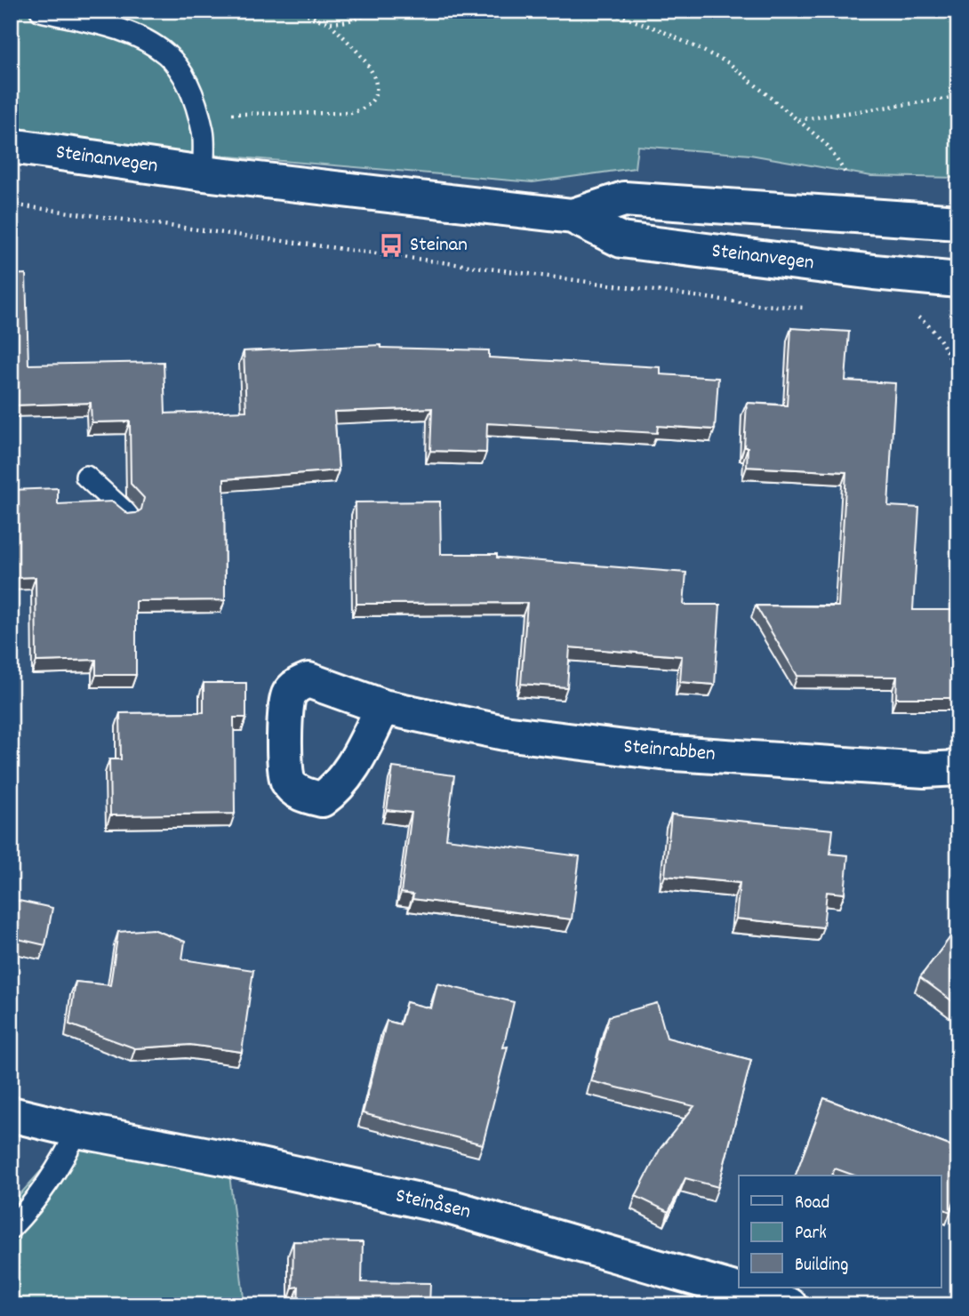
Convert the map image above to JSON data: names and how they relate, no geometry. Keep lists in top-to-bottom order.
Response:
{
  "streets": {
    "street": ["Steinanvegen", "Steinrabben", "Steinåsen"]
  },
  "places": {
    "bus stop": ["Steinan"]
  },
  "legend": ["Road", "Park", "Building"]
}
